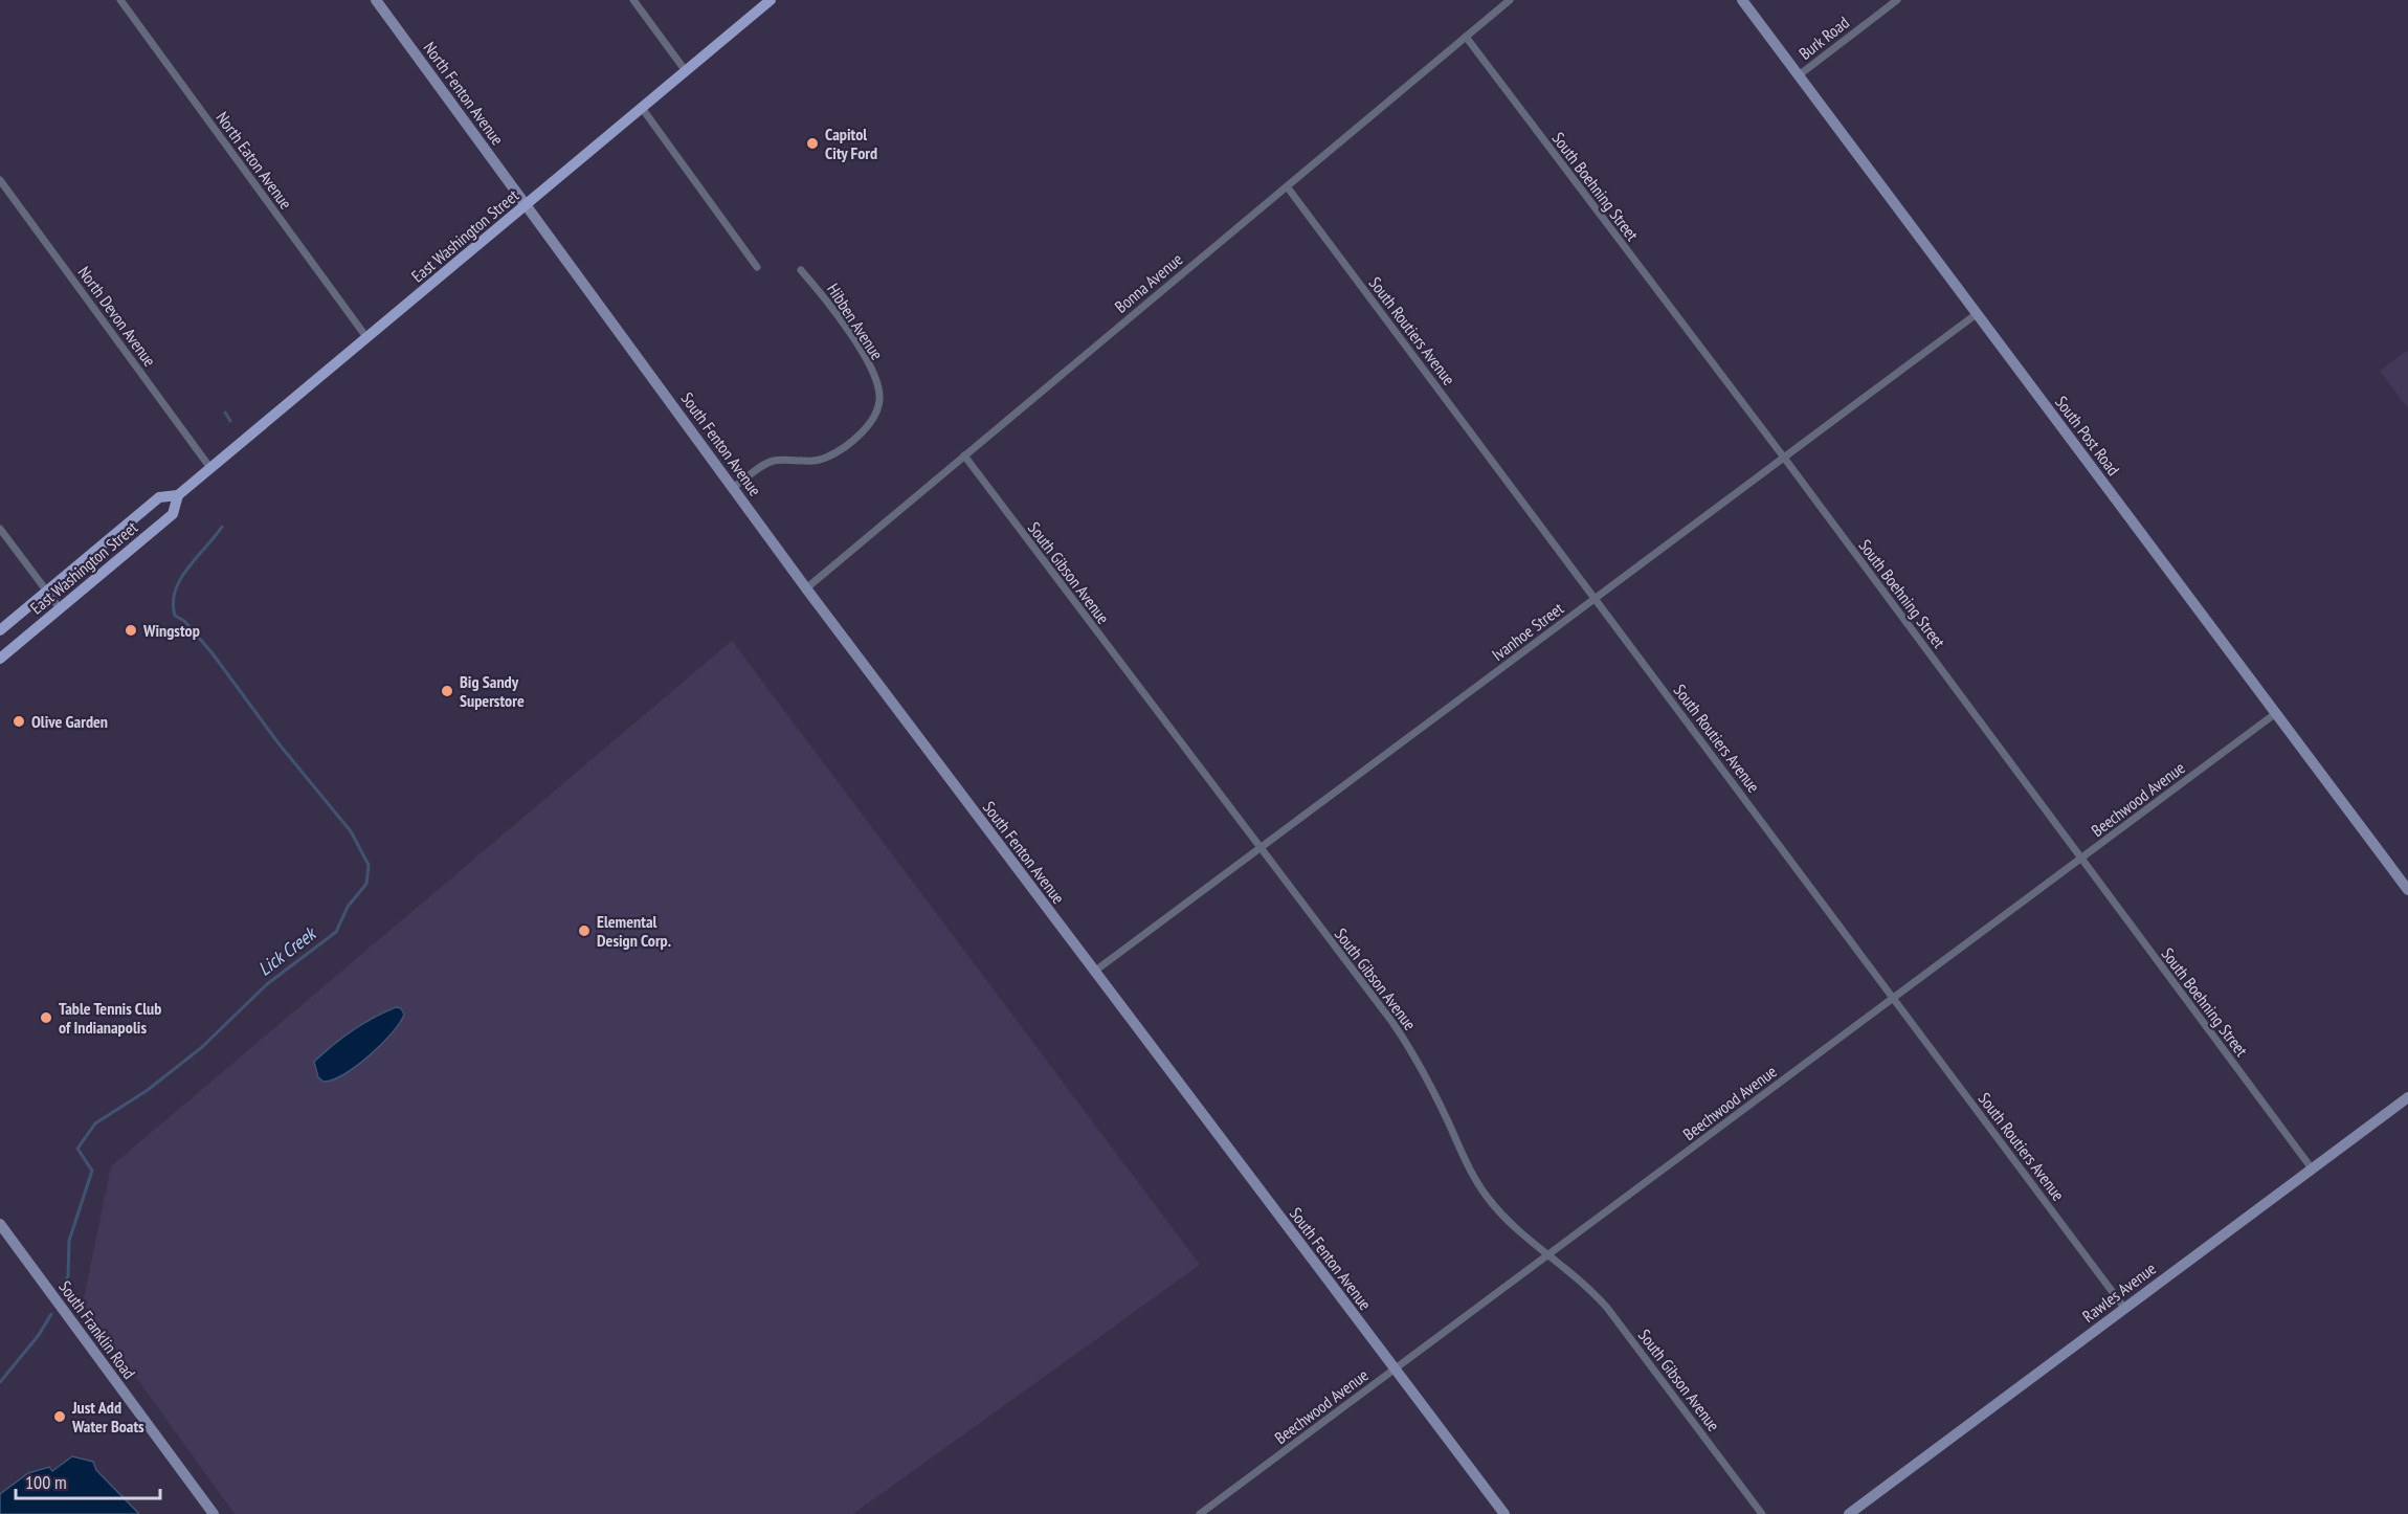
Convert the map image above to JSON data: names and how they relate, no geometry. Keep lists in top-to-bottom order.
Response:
{
  "streets": {
    "main road": ["East Washington Street"],
    "street": [
      "Burk Road",
      "North Fenton Avenue",
      "North Eaton Avenue",
      "South Boehning Street",
      "Bonna Avenue",
      "North Devon Avenue",
      "Hibben Avenue",
      "South Routiers Avenue",
      "South Post Road",
      "South Fenton Avenue",
      "South Gibson Avenue",
      "Ivanhoe Street",
      "Beechwood Avenue",
      "Rawles Avenue",
      "South Franklin Road"
    ]
  },
  "crossings": [
    ["Burk Road", "South Post Road"],
    ["North Fenton Avenue", "East Washington Street"],
    ["North Fenton Avenue", "South Fenton Avenue"],
    ["North Eaton Avenue", "East Washington Street"],
    ["South Boehning Street", "Bonna Avenue"],
    ["South Boehning Street", "Ivanhoe Street"],
    ["South Boehning Street", "Beechwood Avenue"],
    ["South Boehning Street", "Rawles Avenue"],
    ["East Washington Street", "North Devon Avenue"],
    ["East Washington Street", "South Fenton Avenue"],
    ["Bonna Avenue", "South Routiers Avenue"],
    ["Bonna Avenue", "South Fenton Avenue"],
    ["Bonna Avenue", "South Gibson Avenue"],
    ["Hibben Avenue", "South Fenton Avenue"],
    ["South Routiers Avenue", "Ivanhoe Street"],
    ["South Routiers Avenue", "Beechwood Avenue"],
    ["South Routiers Avenue", "Rawles Avenue"],
    ["South Post Road", "Ivanhoe Street"],
    ["South Post Road", "Beechwood Avenue"],
    ["South Fenton Avenue", "Ivanhoe Street"],
    ["South Fenton Avenue", "Beechwood Avenue"],
    ["South Gibson Avenue", "Ivanhoe Street"],
    ["South Gibson Avenue", "Beechwood Avenue"]
  ],
  "water": ["Lick Creek"],
  "places": [
    "Capitol City Ford",
    "Wingstop",
    "Big Sandy Superstore",
    "Olive Garden",
    "Elemental Design Corp.",
    "Table Tennis Club of Indianapolis",
    "Just Add Water Boats"
  ],
  "scale_bar": "100 m"
}
